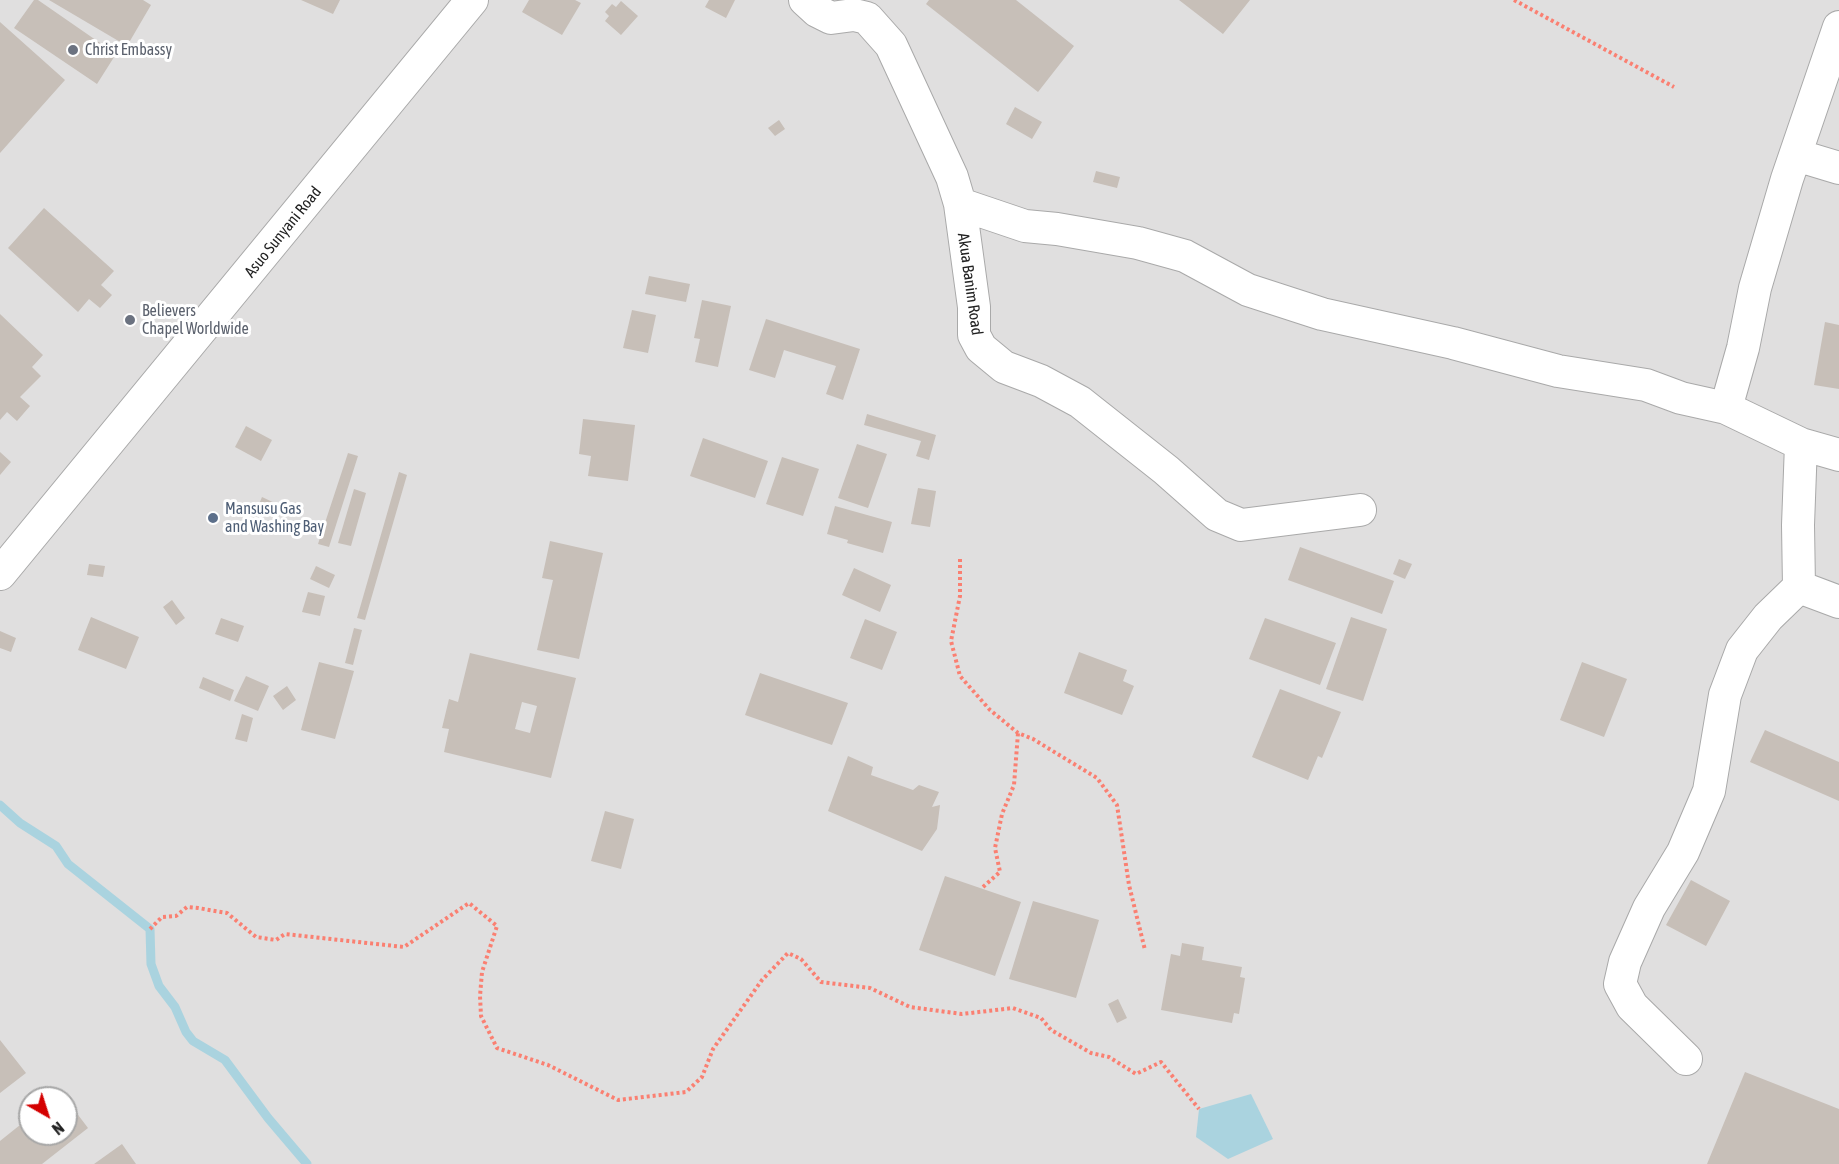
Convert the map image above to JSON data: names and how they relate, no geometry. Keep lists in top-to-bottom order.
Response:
{
  "streets": {
    "street": ["Asuo Sunyani Road", "Akua Banim Road"]
  },
  "places": ["Christ Embassy", "Believers Chapel Worldwide", "Mansusu Gas and Washing Bay"],
  "north": "bottom right"
}
